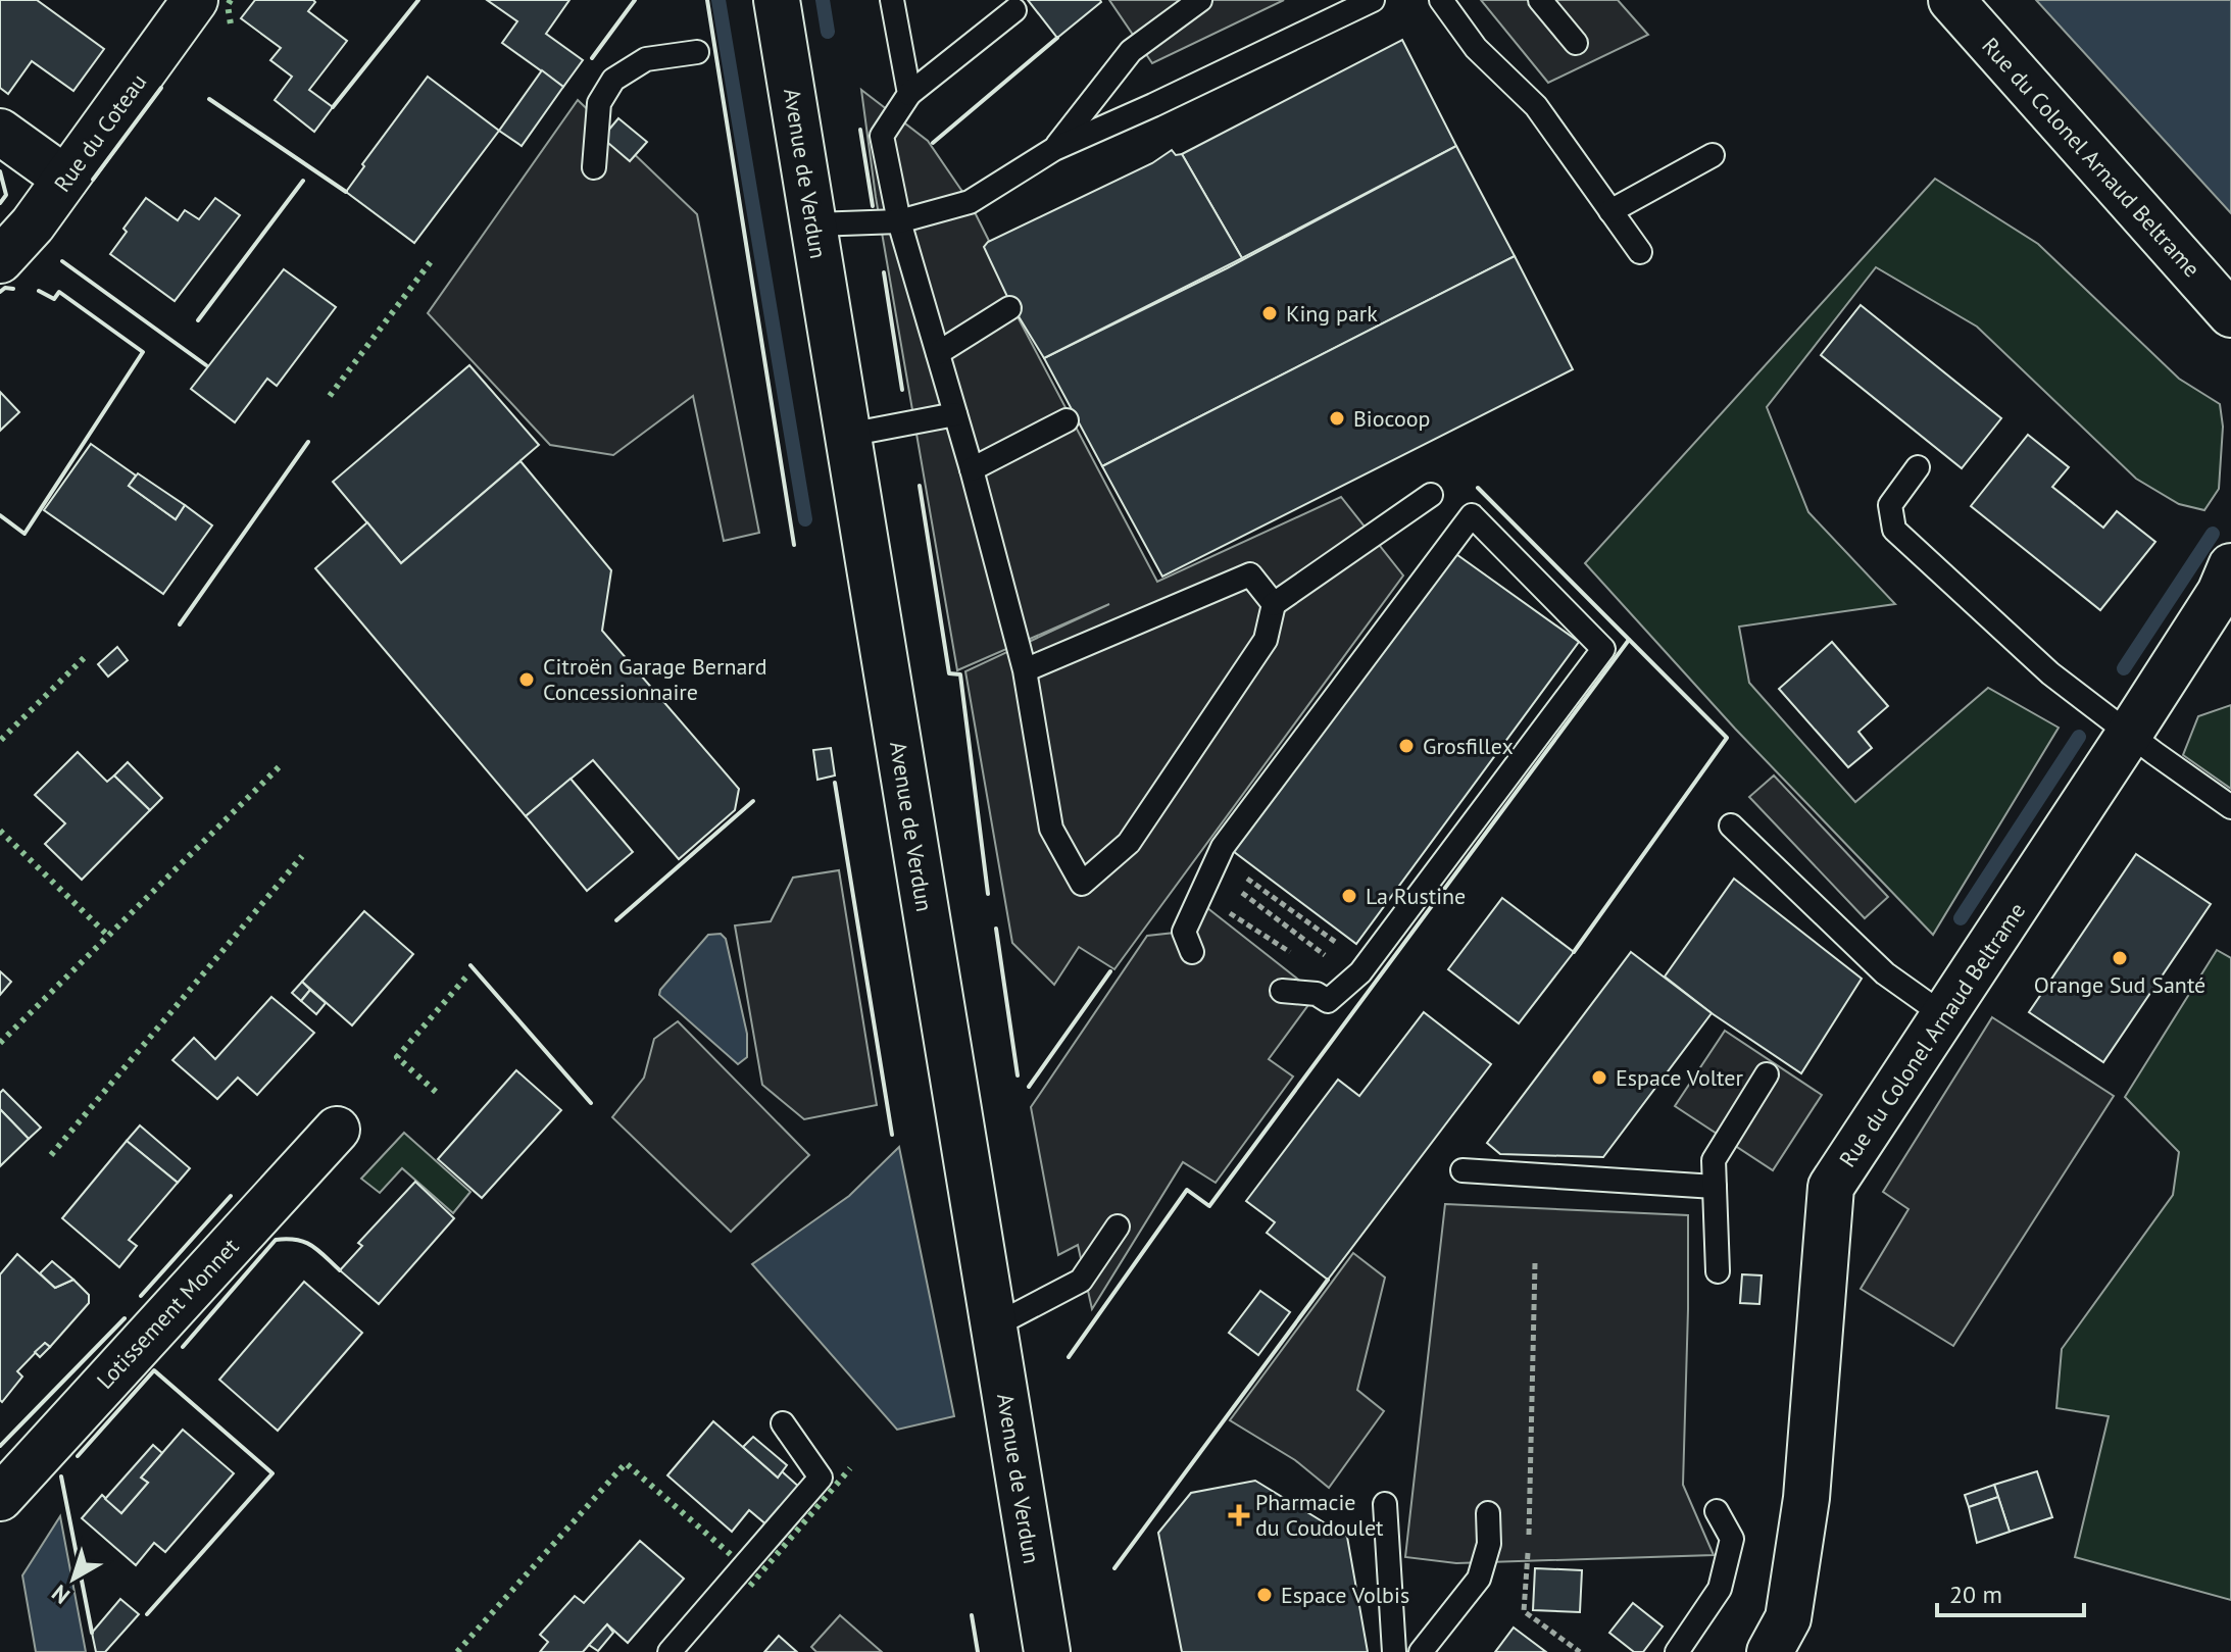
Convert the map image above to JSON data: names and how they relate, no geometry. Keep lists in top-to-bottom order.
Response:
{
  "streets": {
    "street": [
      "Rue du Coteau",
      "Rue du Colonel Arnaud Beltrame",
      "Avenue de Verdun",
      "Lotissement Monnet"
    ]
  },
  "places": {
    "other": [
      "King park",
      "Biocoop",
      "Citroën Garage Bernard Concessionnaire",
      "Grosfillex",
      "La Rustine",
      "Orange Sud Santé",
      "Espace Volter",
      "Espace Volbis"
    ],
    "health": ["Pharmacie du Coudoulet"]
  },
  "scale_bar": "20 m",
  "north": "bottom left"
}
